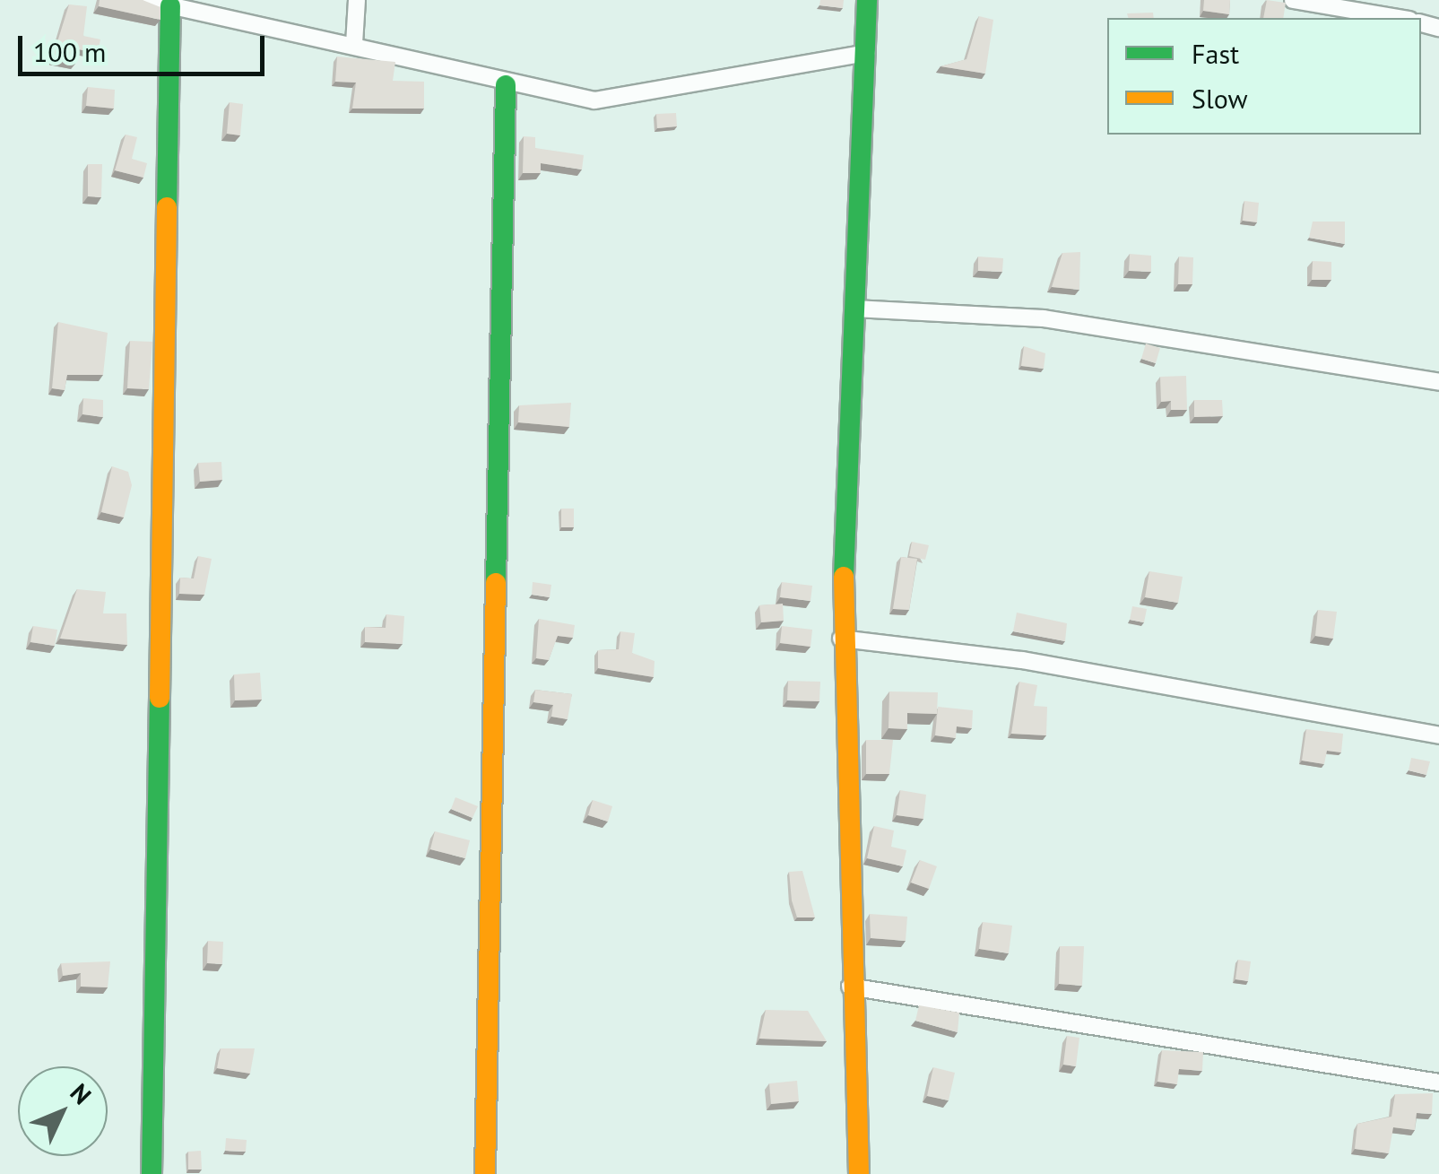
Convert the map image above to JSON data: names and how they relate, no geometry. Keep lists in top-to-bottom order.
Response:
{
  "legend": ["Fast", "Slow"],
  "scale_bar": "100 m",
  "north": "top right"
}
